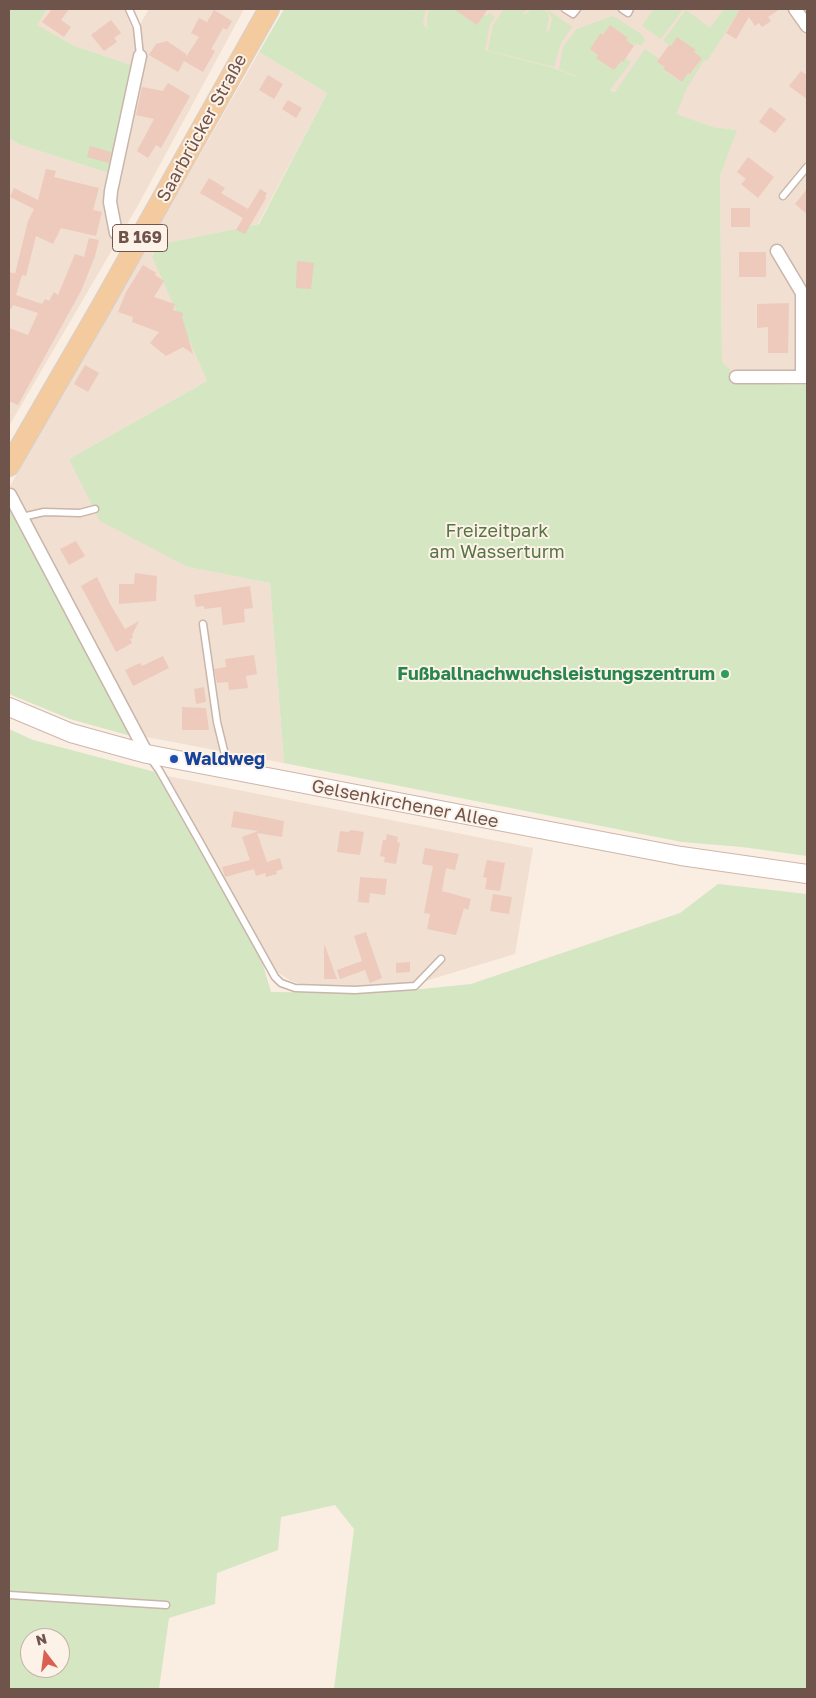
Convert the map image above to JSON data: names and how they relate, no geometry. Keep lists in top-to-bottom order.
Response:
{
  "streets": {
    "main road": ["Saarbrücker Straße", "B 169", "Gelsenkirchener Allee"]
  },
  "parks": ["Freizeitpark am Wasserturm"],
  "places": ["Fußballnachwuchsleistungszentrum", "Waldweg"],
  "north": "top"
}
